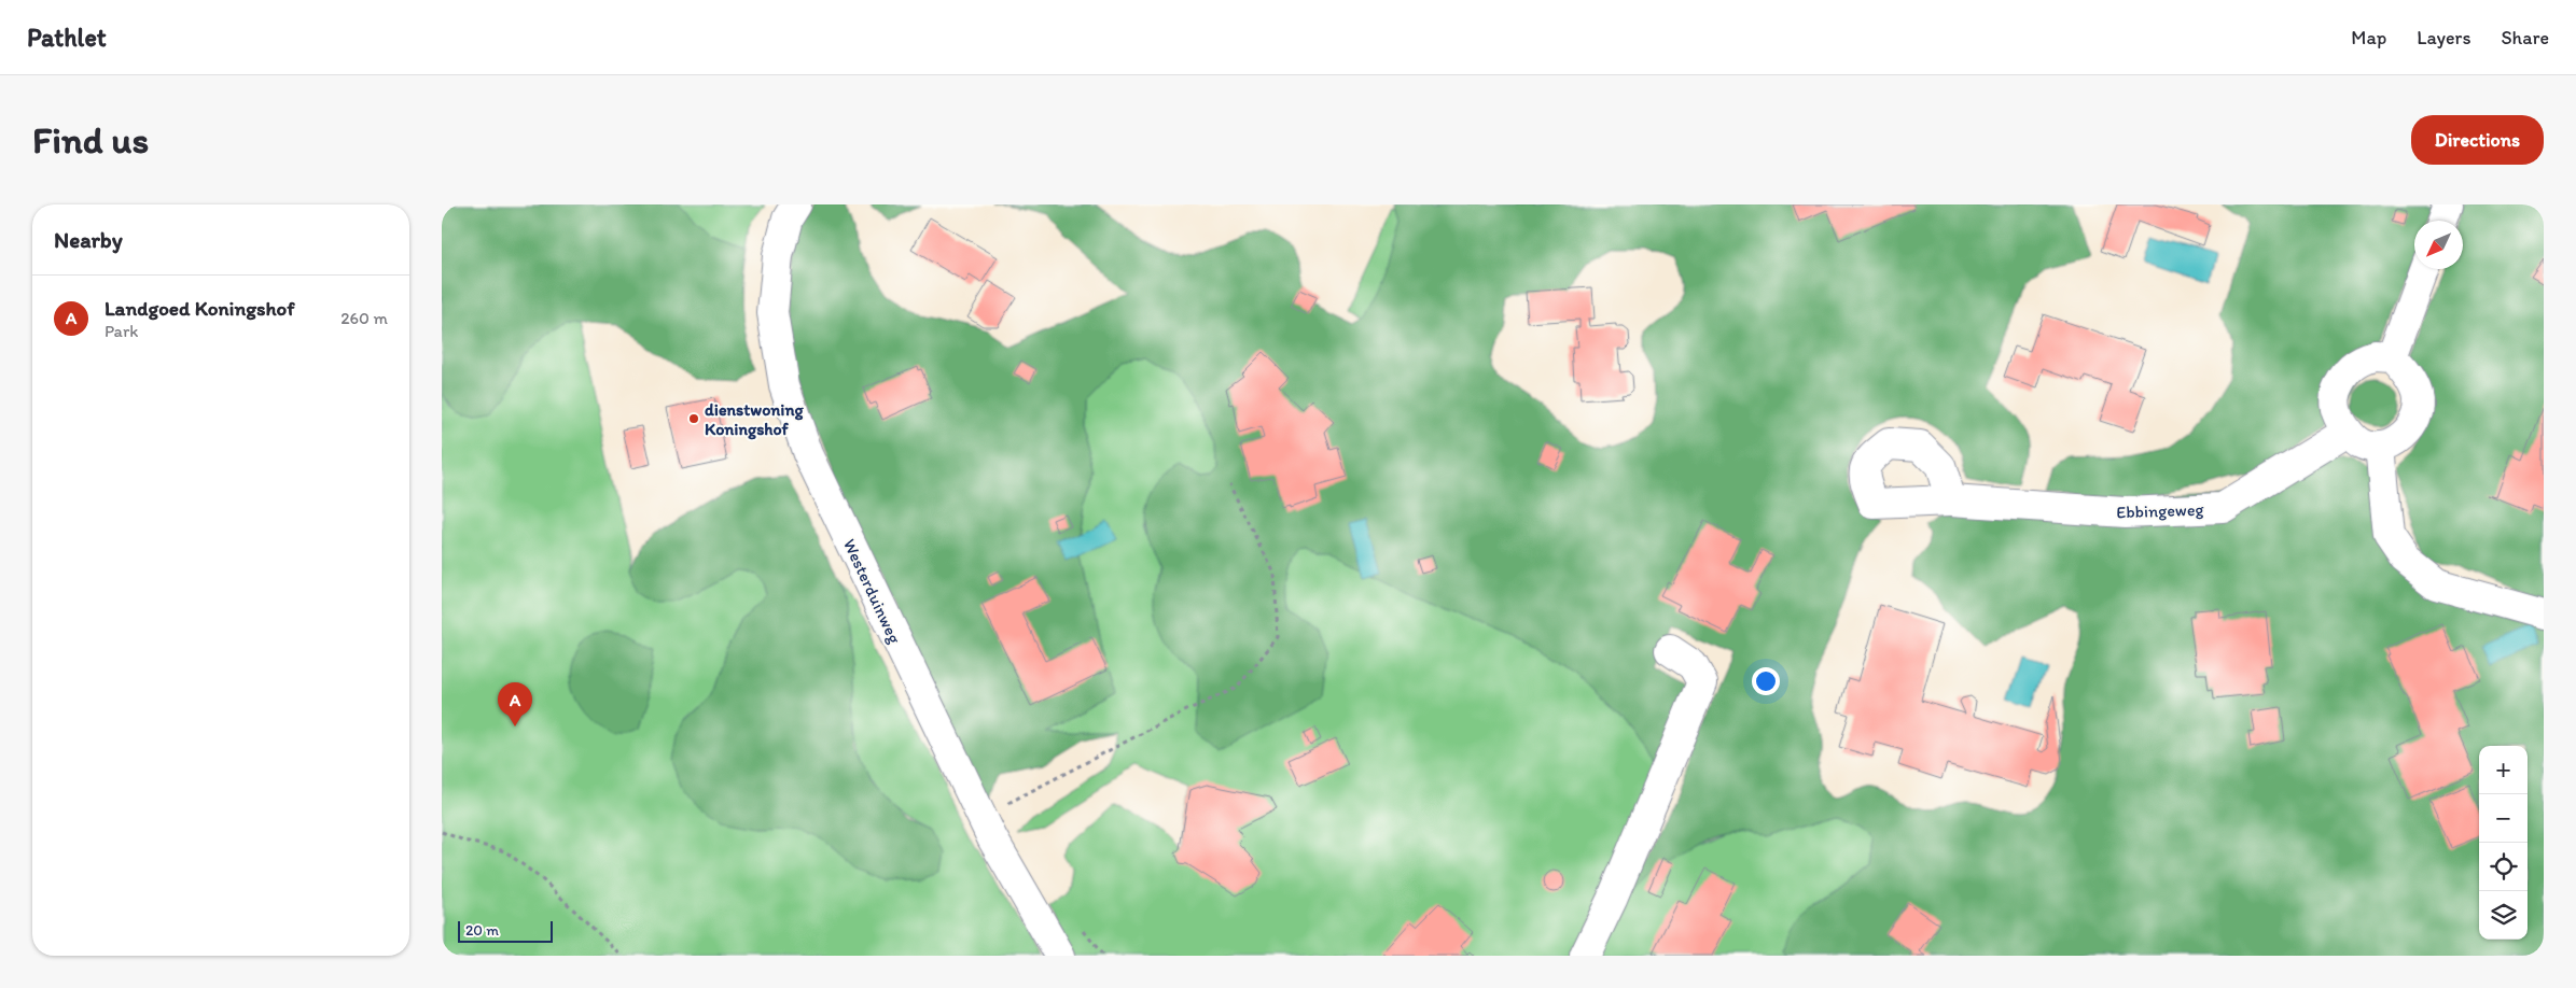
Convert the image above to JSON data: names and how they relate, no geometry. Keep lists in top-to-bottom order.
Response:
{
  "streets": {
    "street": ["Ebbingeweg", "Westerduinweg"]
  },
  "places": ["dienstwoning Koningshof"],
  "scale_bar": "20 m",
  "north": "bottom left",
  "page": {
    "header": "Pathlet",
    "nav": ["Map", "Layers", "Share"],
    "buttons": "Directions",
    "title": "Find us",
    "heading": "Nearby",
    "list": [
      {
        "mark": "A",
        "name": "Landgoed Koningshof",
        "note": "Park",
        "value": "260 m"
      }
    ],
    "pins": "A",
    "map_buttons": ["+", "−"],
    "scale": "20 m"
  }
}
